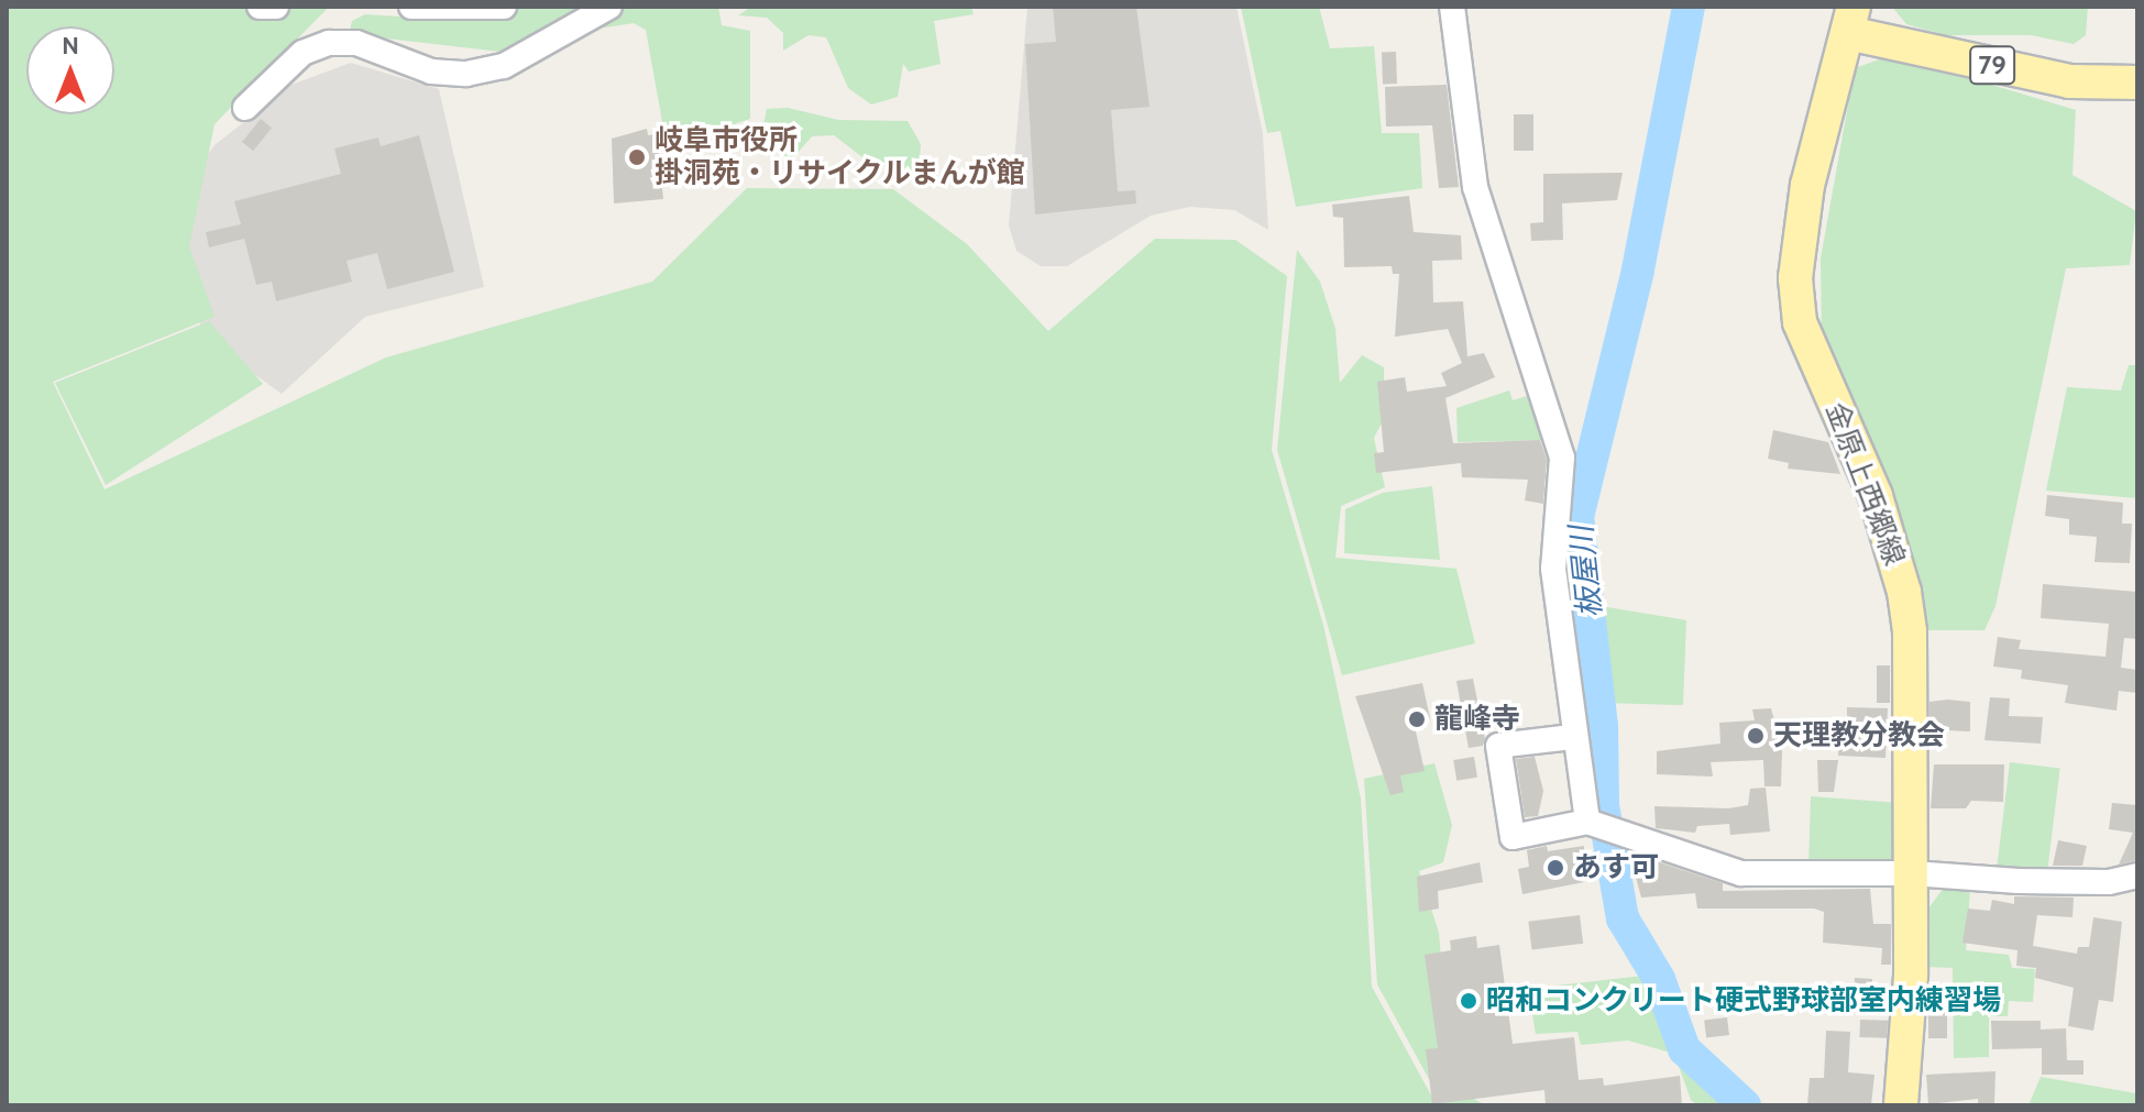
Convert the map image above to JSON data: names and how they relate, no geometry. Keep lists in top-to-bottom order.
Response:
{
  "streets": {
    "main road": ["79", "金原上西郷線"]
  },
  "crossings": [
    ["79", "金原上西郷線"]
  ],
  "water": ["板屋川"],
  "places": [
    "岐阜市役所 掛洞苑・リサイクルまんが館",
    "龍峰寺",
    "天理教分教会",
    "あす可",
    "昭和コンクリート硬式野球部室内練習場"
  ],
  "north": "top"
}
